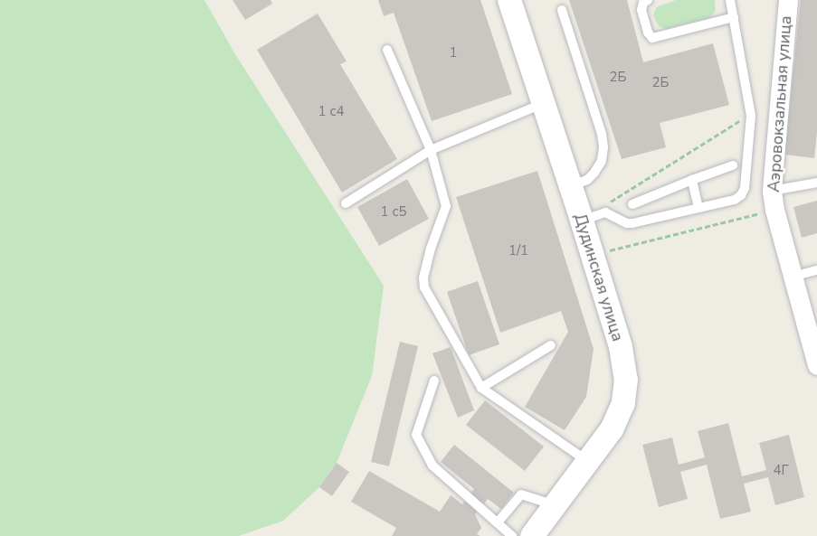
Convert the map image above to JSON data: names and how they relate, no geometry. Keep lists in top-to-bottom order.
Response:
{
  "streets": {
    "street": ["Аэровокзальная улица", "Дудинская улица"]
  },
  "house_numbers": [
    "1",
    "2Б",
    "2Б",
    "1 с4",
    "1 с5",
    "1/1",
    "4Г"
  ]
}
